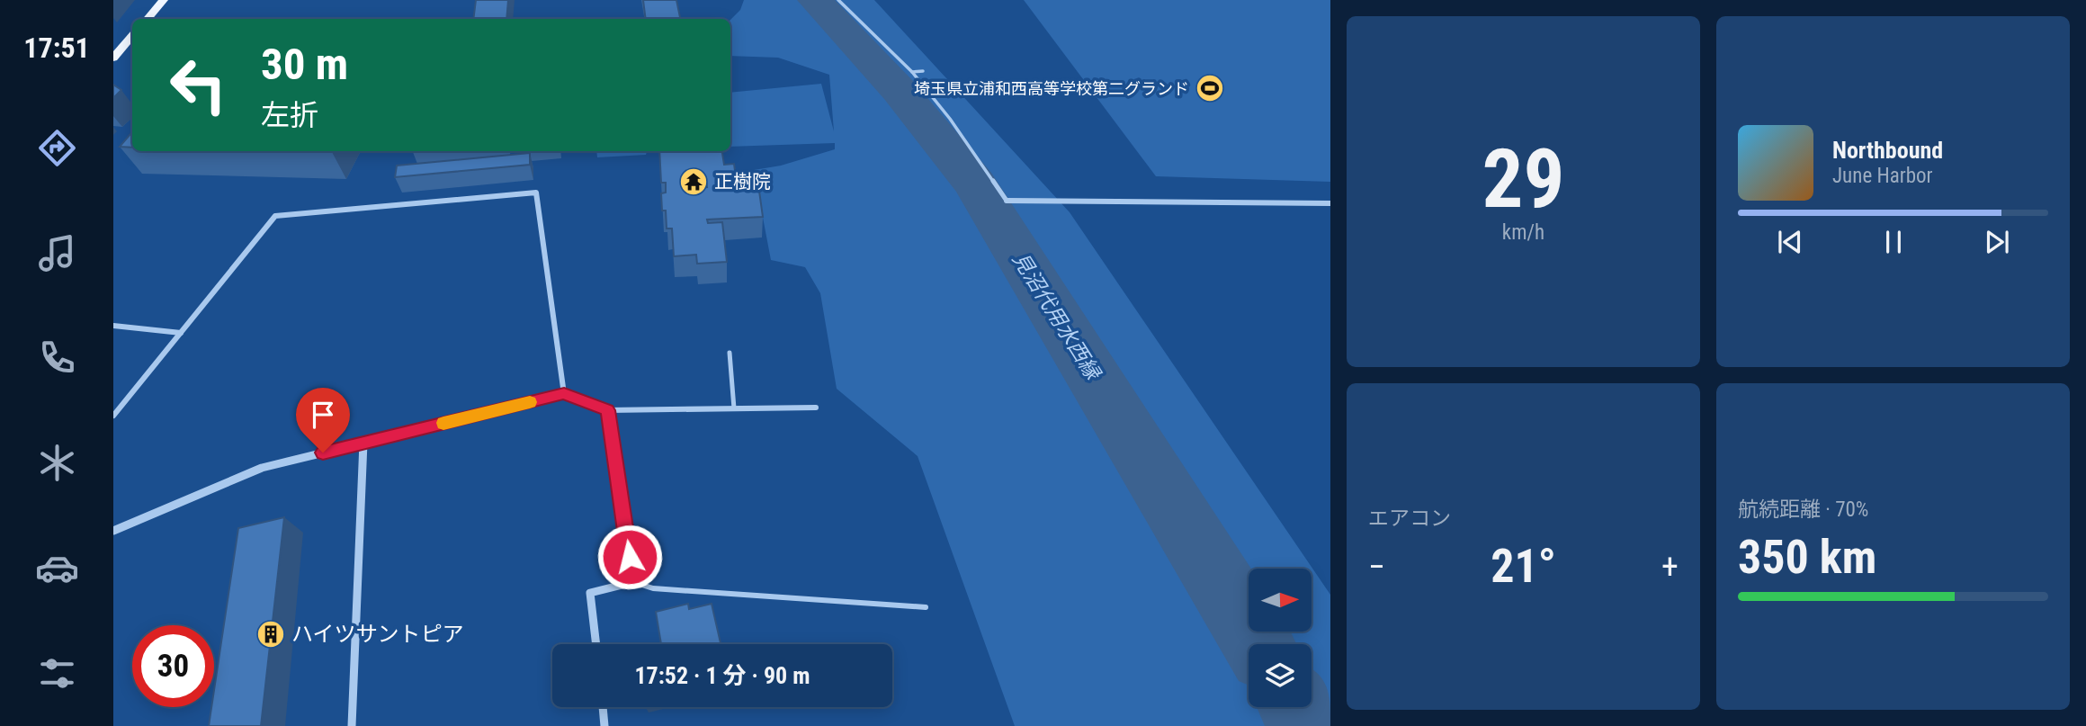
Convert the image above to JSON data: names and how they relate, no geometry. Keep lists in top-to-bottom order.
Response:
{
  "water": ["見沼代用水西縁"],
  "places": {
    "sports": ["埼玉県立浦和西高等学校第二グランド"],
    "temple": ["正樹院"],
    "building": ["ハイツサントピア"]
  },
  "north": "right",
  "page": {
    "tabs": "17:51",
    "tile": [
      ["29", "km/h"],
      "エアコン",
      ["航続距離 · 70%", "350 km"]
    ],
    "turn": ["30 m", "左折"],
    "song": ["Northbound", "June Harbor"],
    "heat": ["−", "21°", "+"],
    "limit": "30",
    "trip": "17:52 · 1 分 · 90 m"
  }
}
